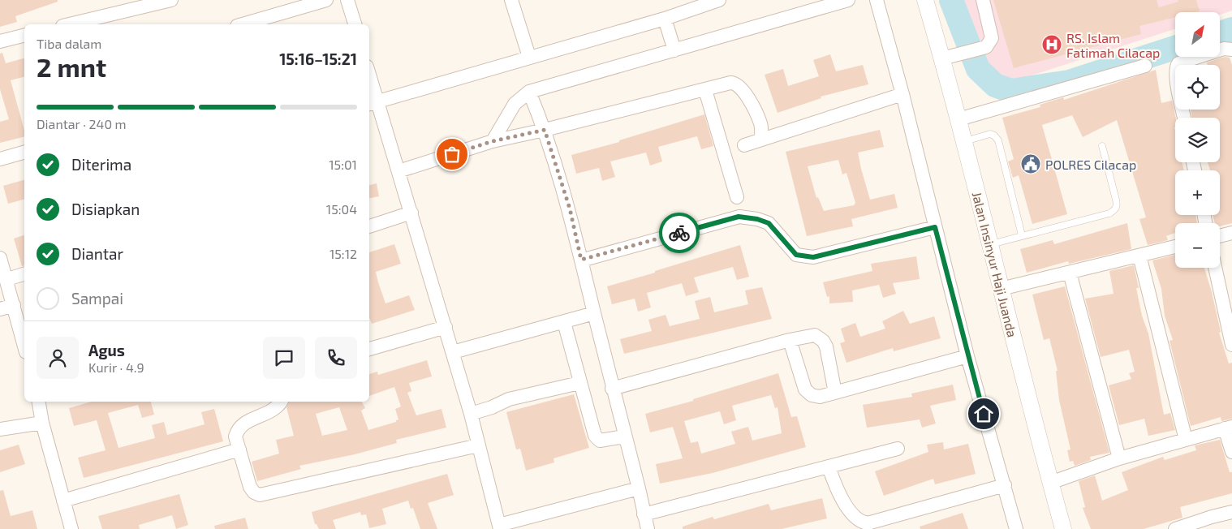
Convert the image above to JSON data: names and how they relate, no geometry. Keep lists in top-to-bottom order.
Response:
{
  "streets": {
    "street": ["Jalan Insinyur Haji Juanda"]
  },
  "places": {
    "hospital": ["RS. Islam Fatimah Cilacap"],
    "public building": ["POLRES Cilacap"]
  },
  "north": "top right",
  "page": {
    "map_buttons": ["+", "−"],
    "heading": ["2 mnt", "Tiba dalam", "15:16–15:21"],
    "panel": ["Agus", "Kurir · 4.9"],
    "bar": "Diantar · 240 m",
    "list": [
      ["Diterima", "15:01"],
      ["Disiapkan", "15:04"],
      ["Diantar", "15:12"],
      "Sampai"
    ]
  }
}
